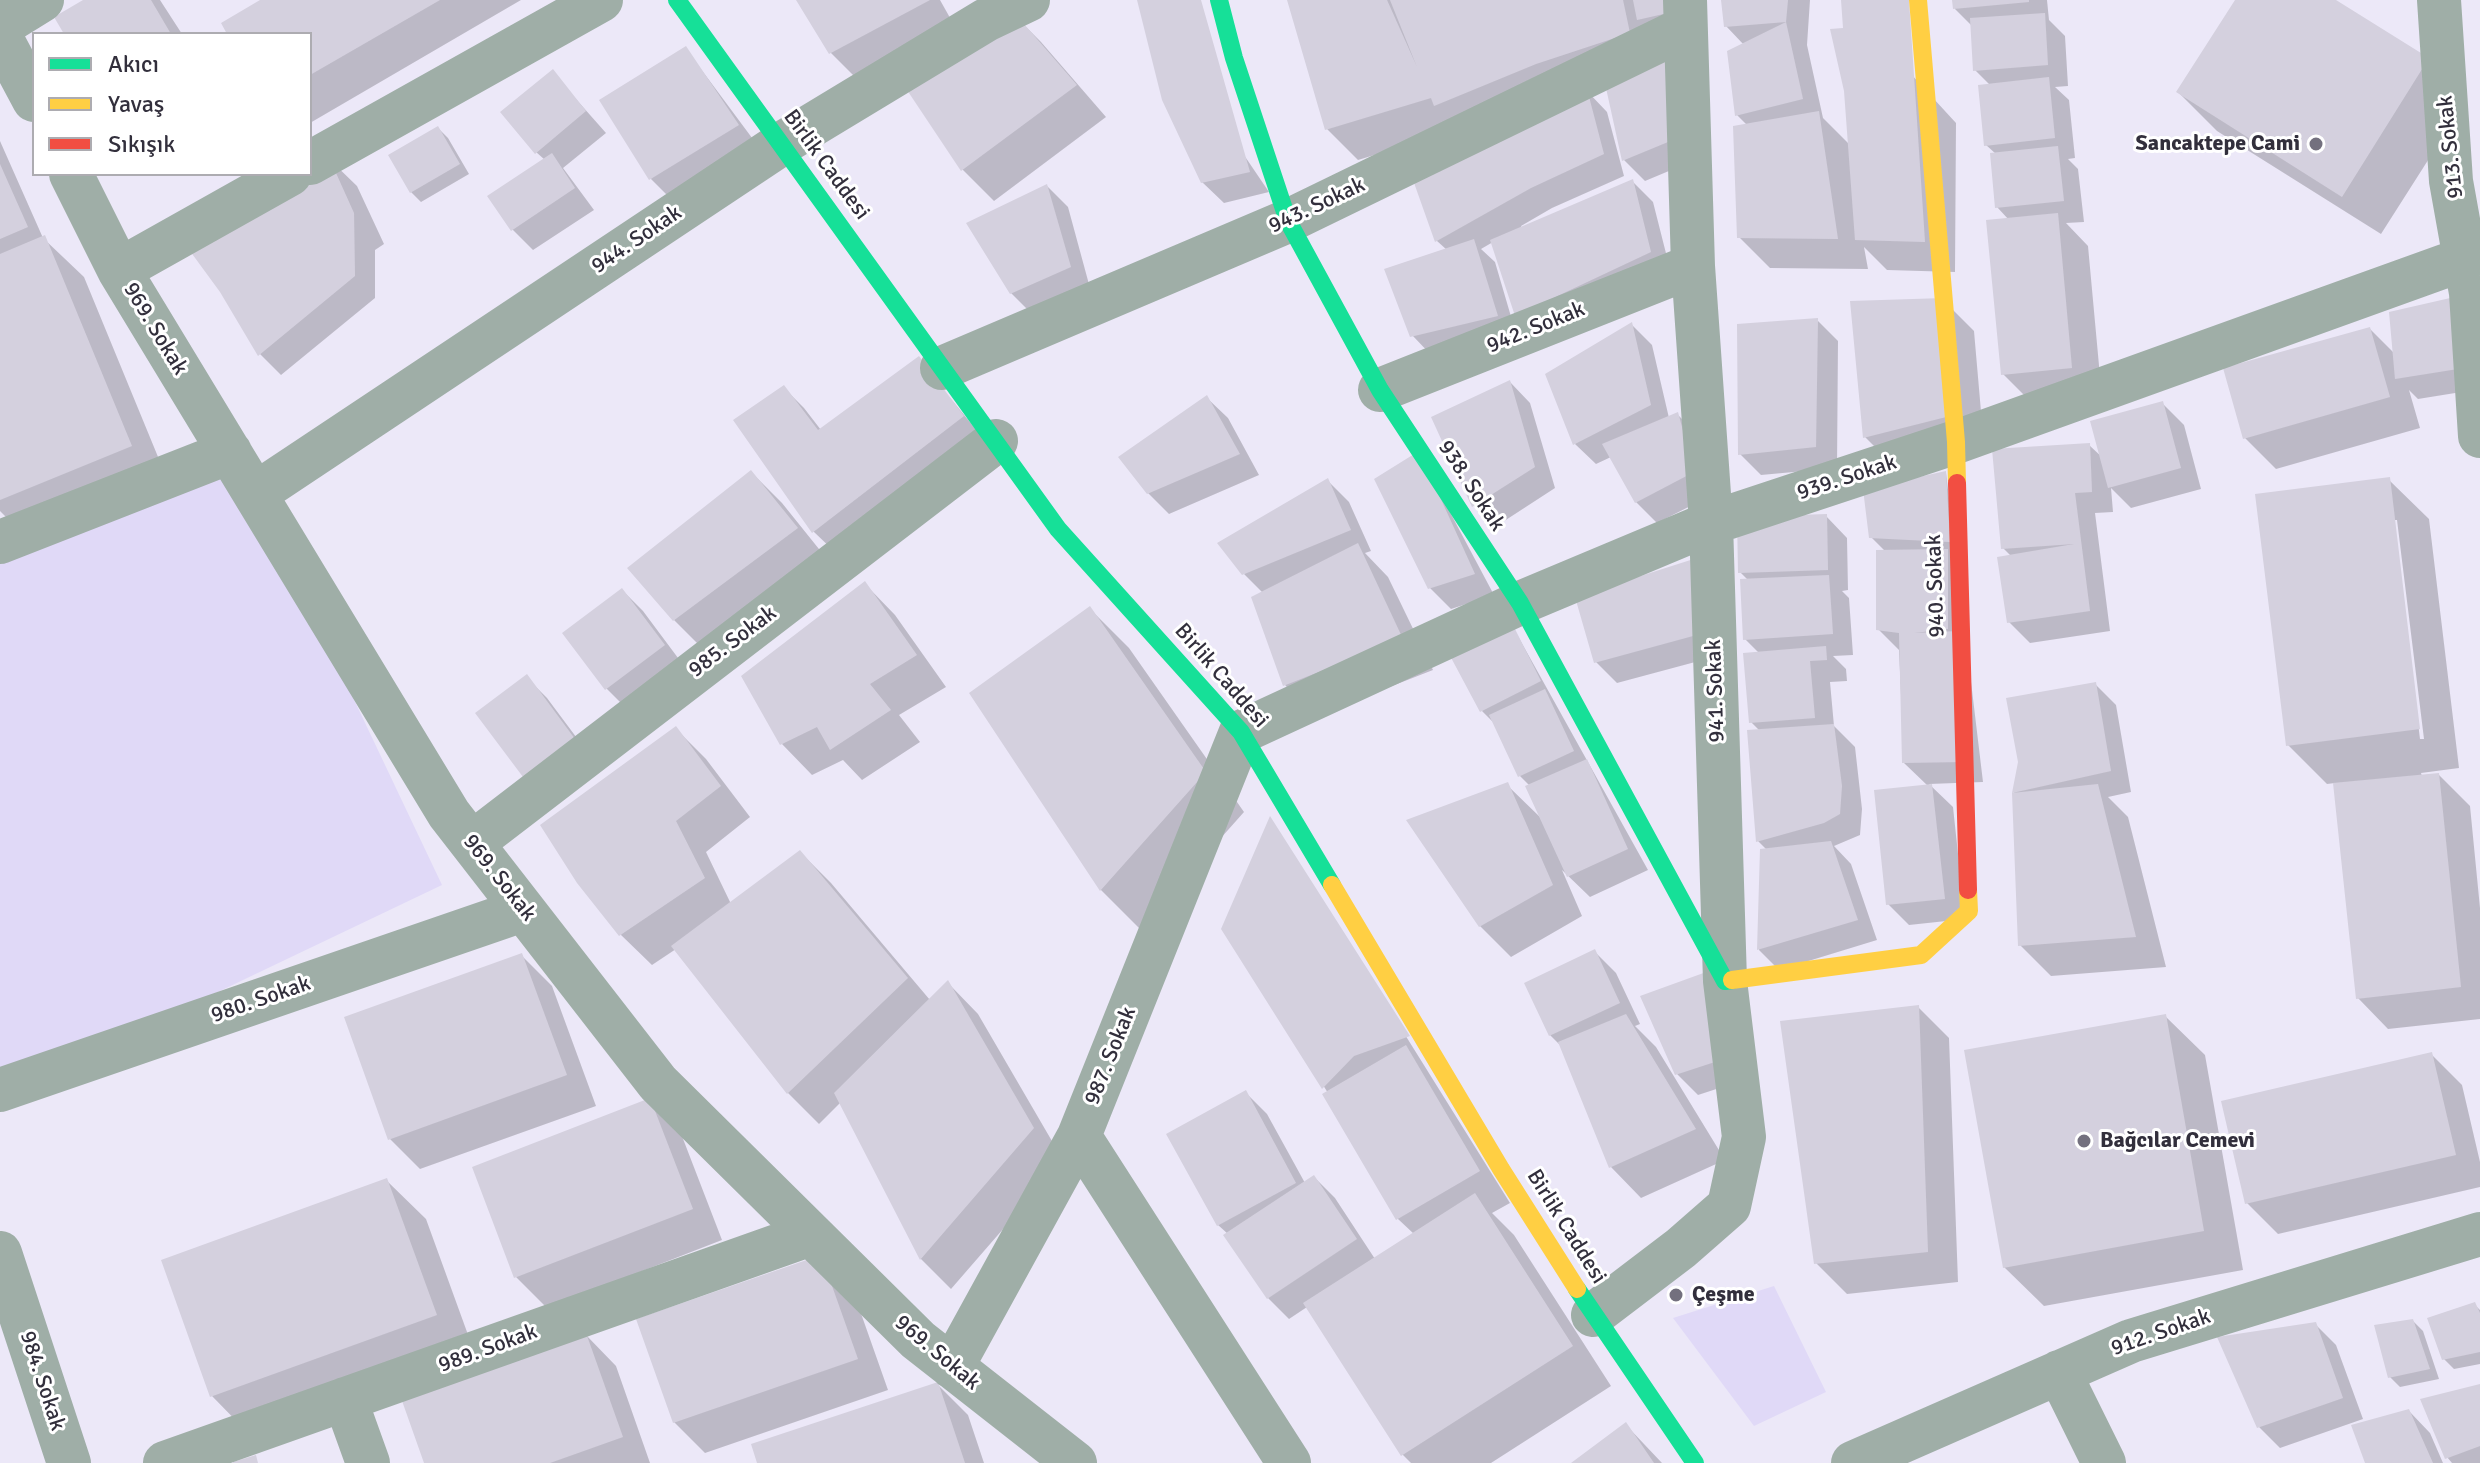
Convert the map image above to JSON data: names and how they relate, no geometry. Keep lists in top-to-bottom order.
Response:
{
  "streets": {
    "street": [
      "913. Sokak",
      "Birlik Caddesi",
      "943. Sokak",
      "944. Sokak",
      "942. Sokak",
      "969. Sokak",
      "939. Sokak",
      "938. Sokak",
      "940. Sokak",
      "985. Sokak",
      "941. Sokak",
      "980. Sokak",
      "987. Sokak",
      "912. Sokak",
      "989. Sokak",
      "984. Sokak"
    ]
  },
  "crossings": [
    ["913. Sokak", "939. Sokak"],
    ["Birlik Caddesi", "943. Sokak"],
    ["Birlik Caddesi", "944. Sokak"],
    ["Birlik Caddesi", "939. Sokak"],
    ["Birlik Caddesi", "985. Sokak"],
    ["Birlik Caddesi", "941. Sokak"],
    ["Birlik Caddesi", "987. Sokak"],
    ["943. Sokak", "938. Sokak"],
    ["943. Sokak", "941. Sokak"],
    ["944. Sokak", "969. Sokak"],
    ["942. Sokak", "938. Sokak"],
    ["942. Sokak", "941. Sokak"],
    ["969. Sokak", "985. Sokak"],
    ["969. Sokak", "980. Sokak"],
    ["969. Sokak", "987. Sokak"],
    ["969. Sokak", "989. Sokak"],
    ["939. Sokak", "938. Sokak"],
    ["939. Sokak", "940. Sokak"],
    ["939. Sokak", "941. Sokak"],
    ["939. Sokak", "987. Sokak"],
    ["938. Sokak", "940. Sokak"],
    ["938. Sokak", "941. Sokak"],
    ["940. Sokak", "941. Sokak"]
  ],
  "places": ["Sancaktepe Cami", "Bağcılar Cemevi", "Çeşme"],
  "legend": ["Akıcı", "Yavaş", "Sıkışık"]
}
